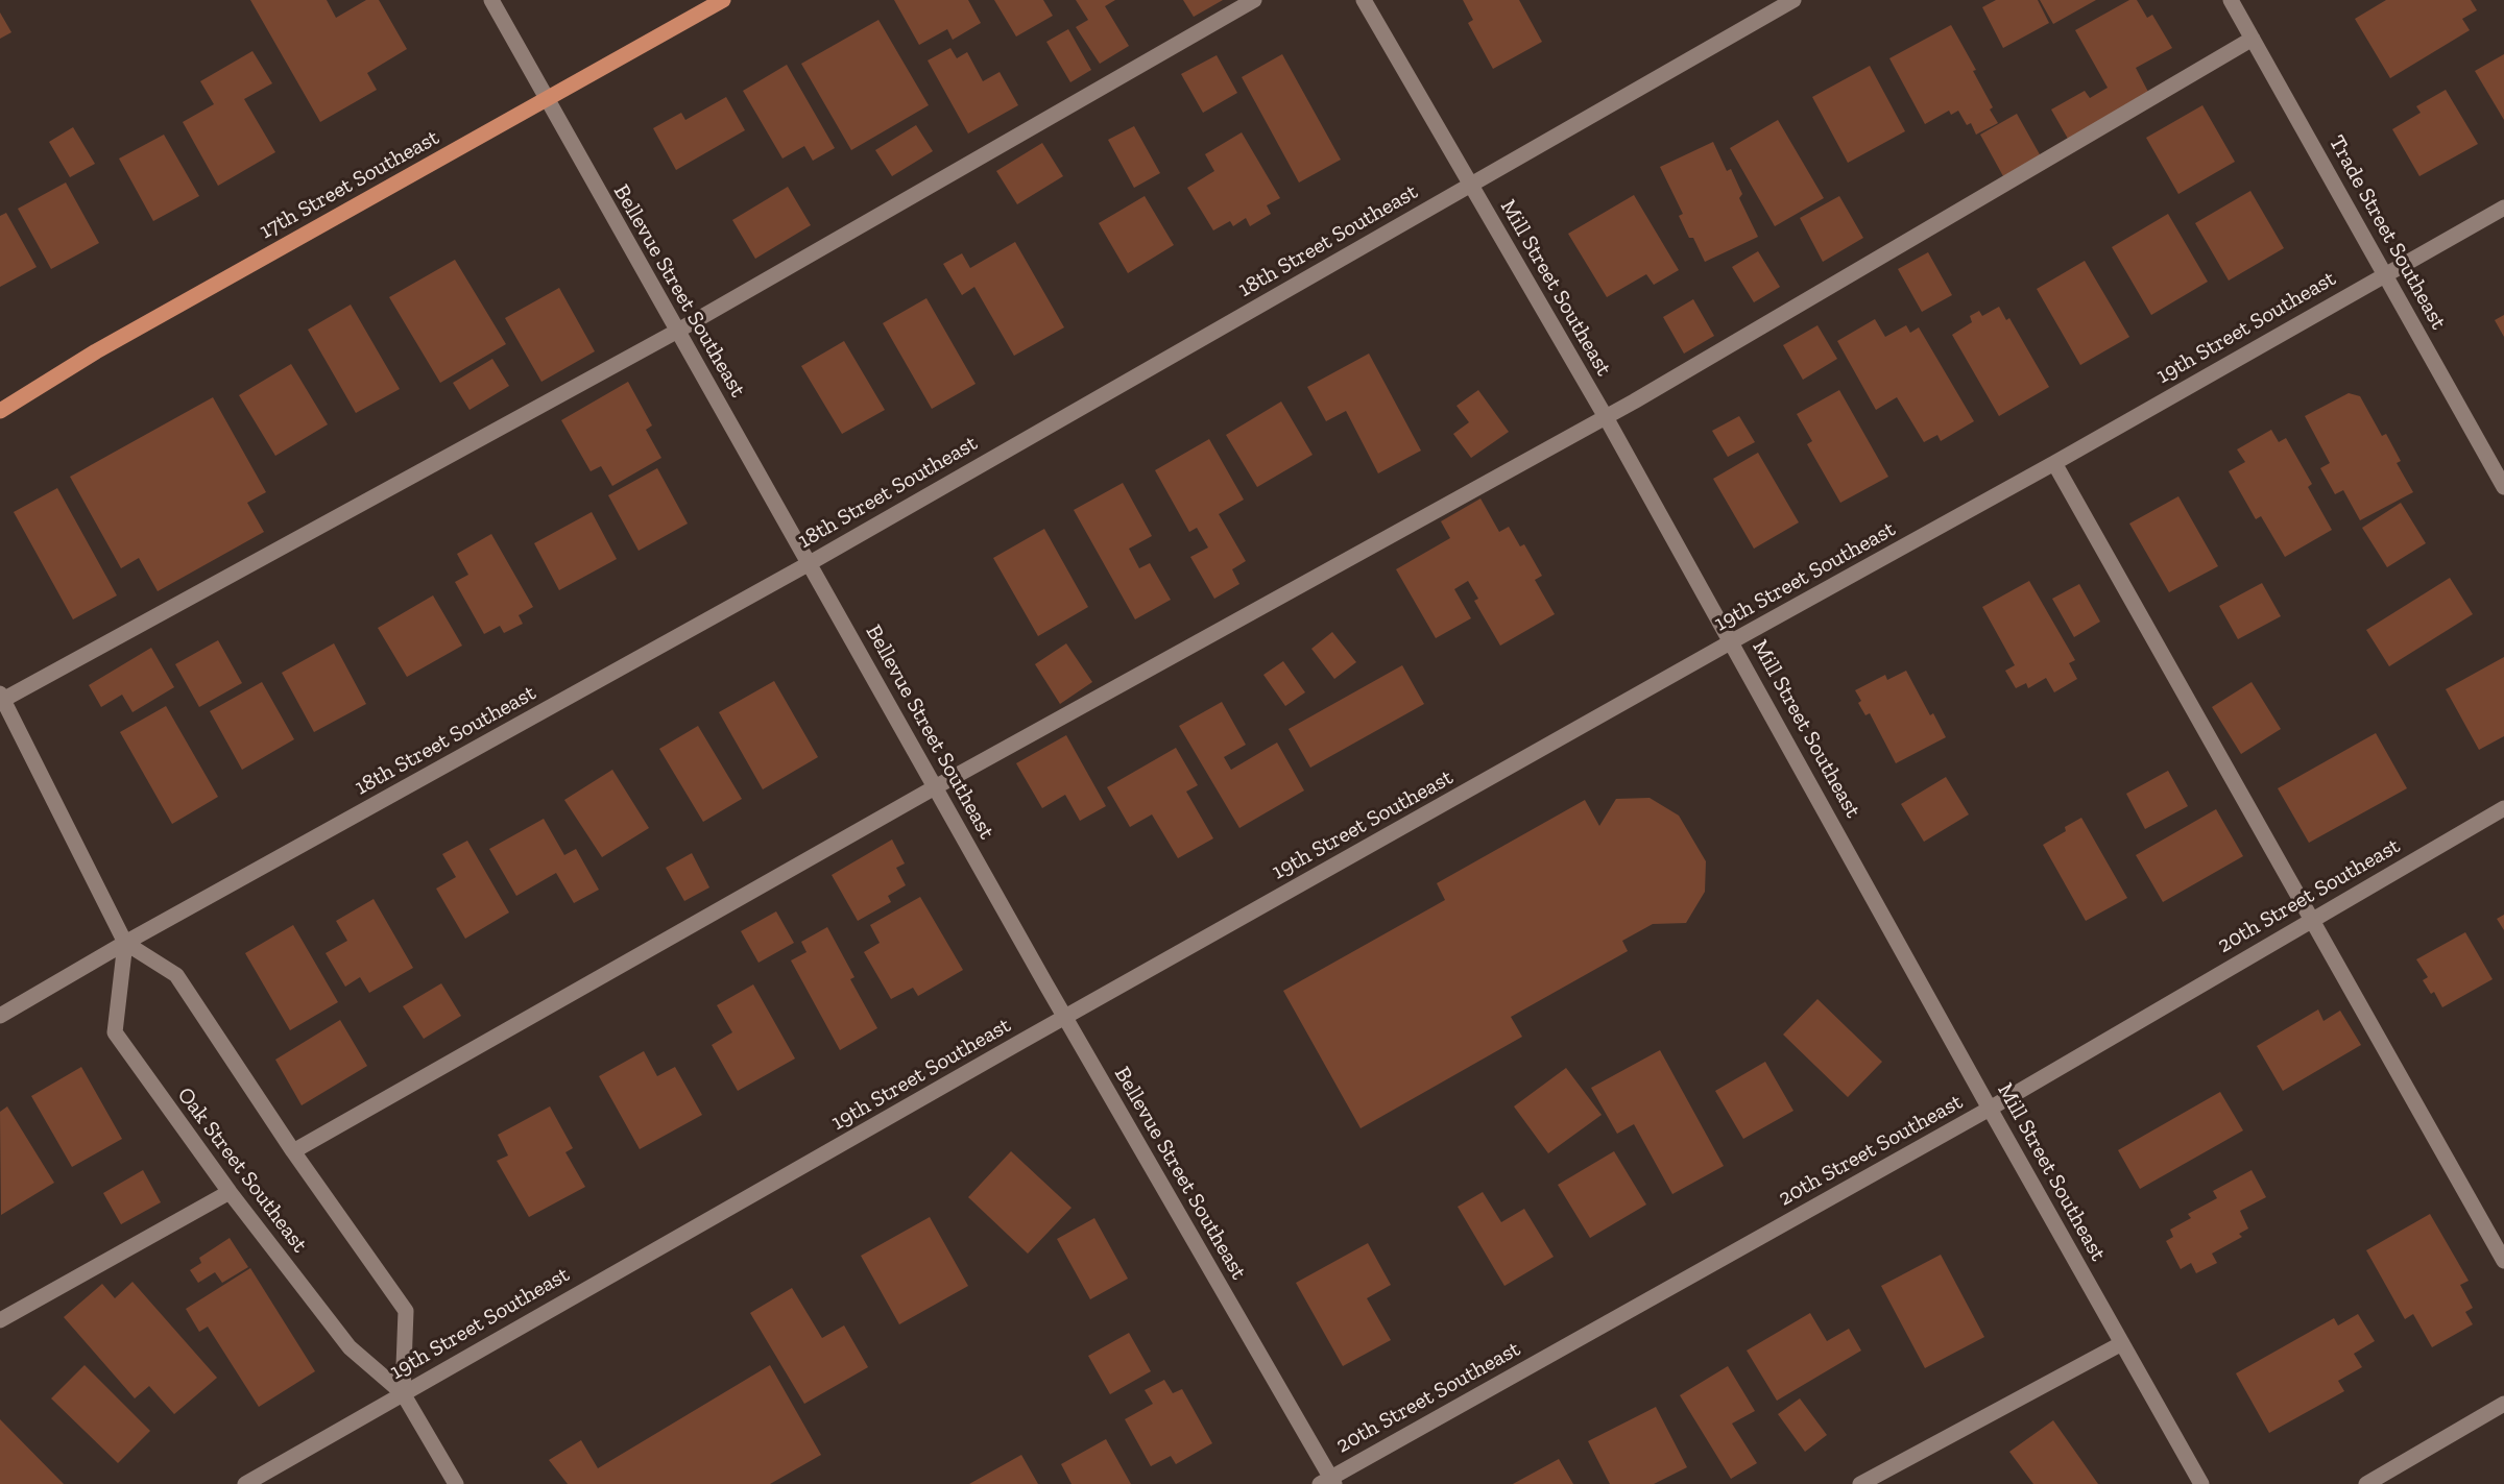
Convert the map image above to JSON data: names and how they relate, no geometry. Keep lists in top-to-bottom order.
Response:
{
  "streets": {
    "main road": ["17th Street Southeast"],
    "street": [
      "Trade Street Southeast",
      "18th Street Southeast",
      "Mill Street Southeast",
      "Bellevue Street Southeast",
      "19th Street Southeast",
      "20th Street Southeast",
      "Oak Street Southeast"
    ]
  },
  "crossings": [
    ["17th Street Southeast", "Bellevue Street Southeast"],
    ["Trade Street Southeast", "19th Street Southeast"],
    ["18th Street Southeast", "Mill Street Southeast"],
    ["18th Street Southeast", "Bellevue Street Southeast"],
    ["18th Street Southeast", "Oak Street Southeast"],
    ["Mill Street Southeast", "19th Street Southeast"],
    ["Mill Street Southeast", "20th Street Southeast"],
    ["Bellevue Street Southeast", "19th Street Southeast"],
    ["Bellevue Street Southeast", "20th Street Southeast"],
    ["19th Street Southeast", "Oak Street Southeast"]
  ]
}
